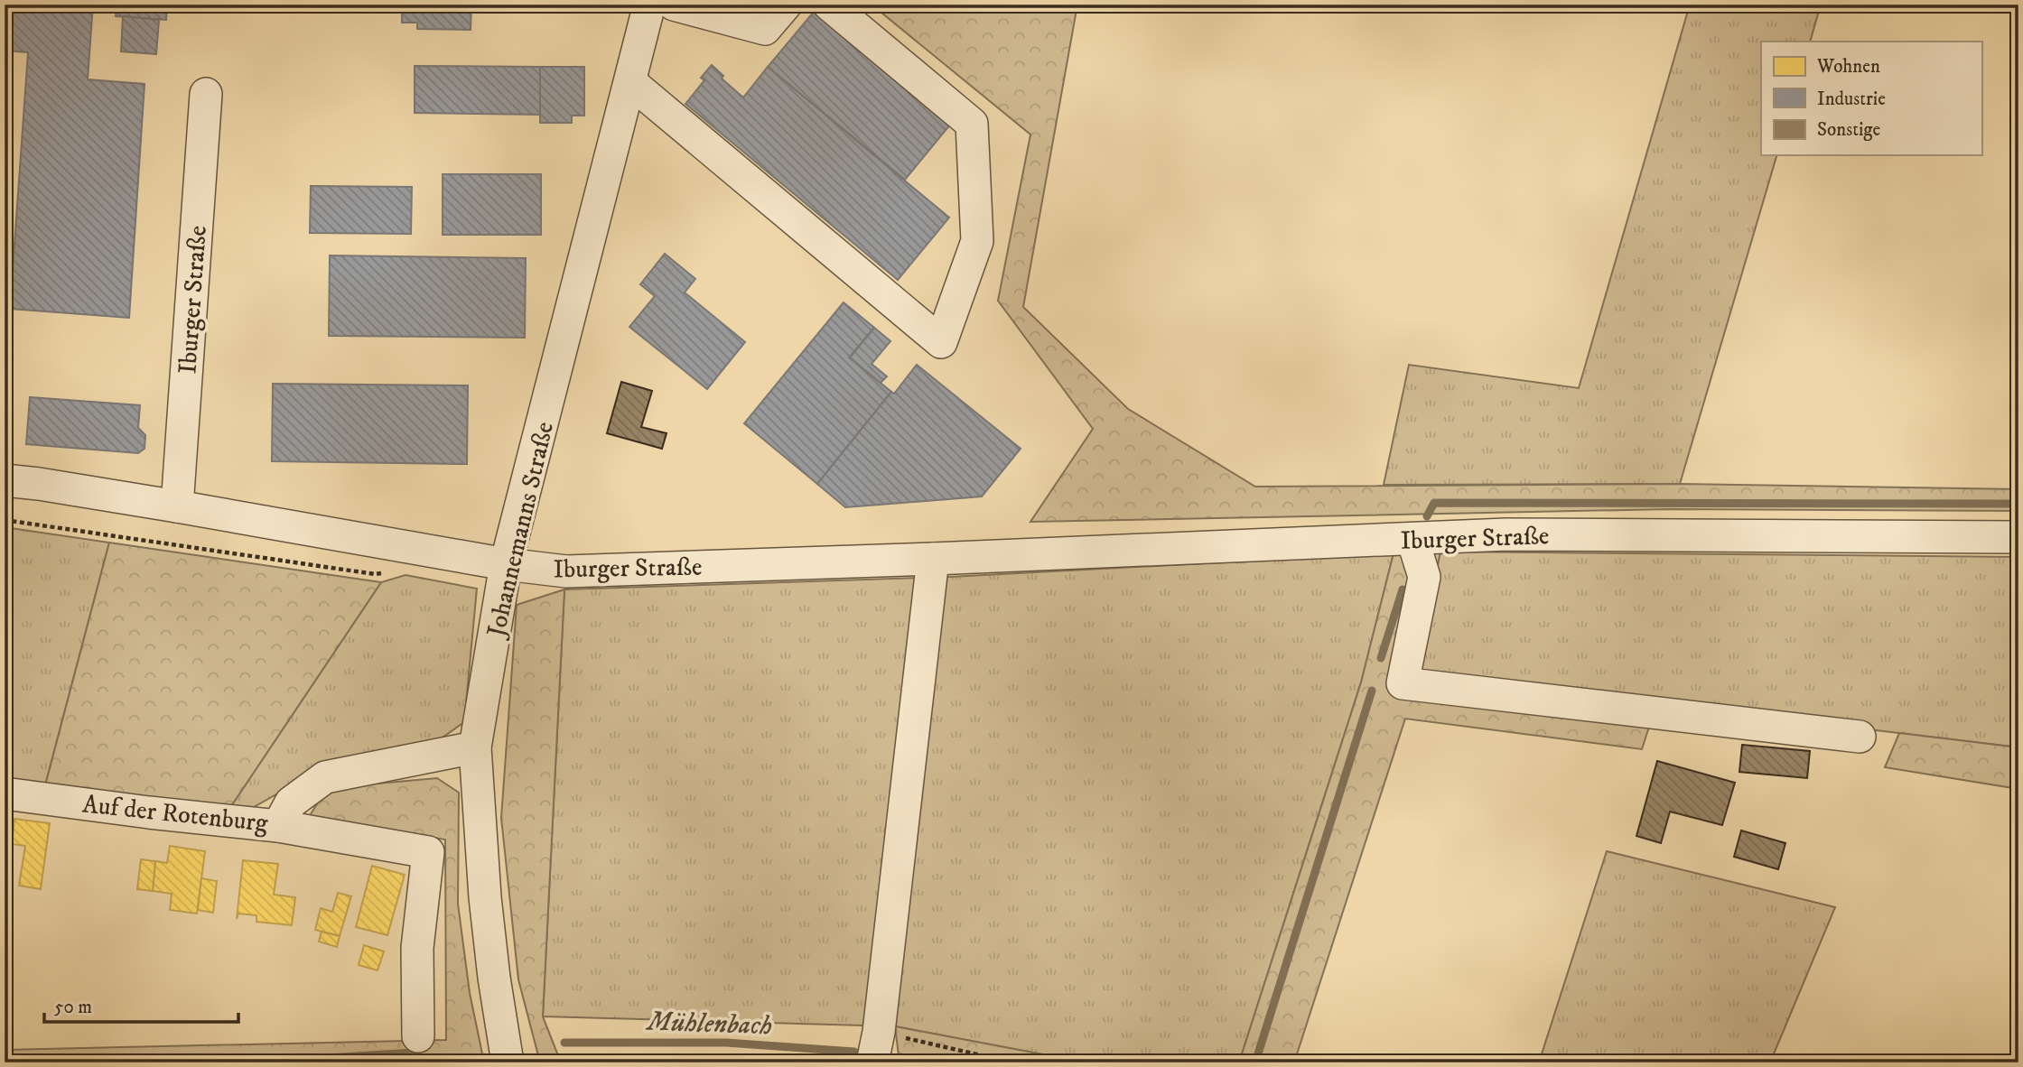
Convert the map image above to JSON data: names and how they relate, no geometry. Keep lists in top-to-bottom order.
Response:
{
  "streets": {
    "street": ["Iburger Straße", "Johannemanns Straße", "Auf der Rotenburg"]
  },
  "crossings": [
    ["Iburger Straße", "Johannemanns Straße"],
    ["Johannemanns Straße", "Auf der Rotenburg"]
  ],
  "water": ["Mühlenbach"],
  "legend": ["Wohnen", "Industrie", "Sonstige"],
  "scale_bar": "50 m"
}
